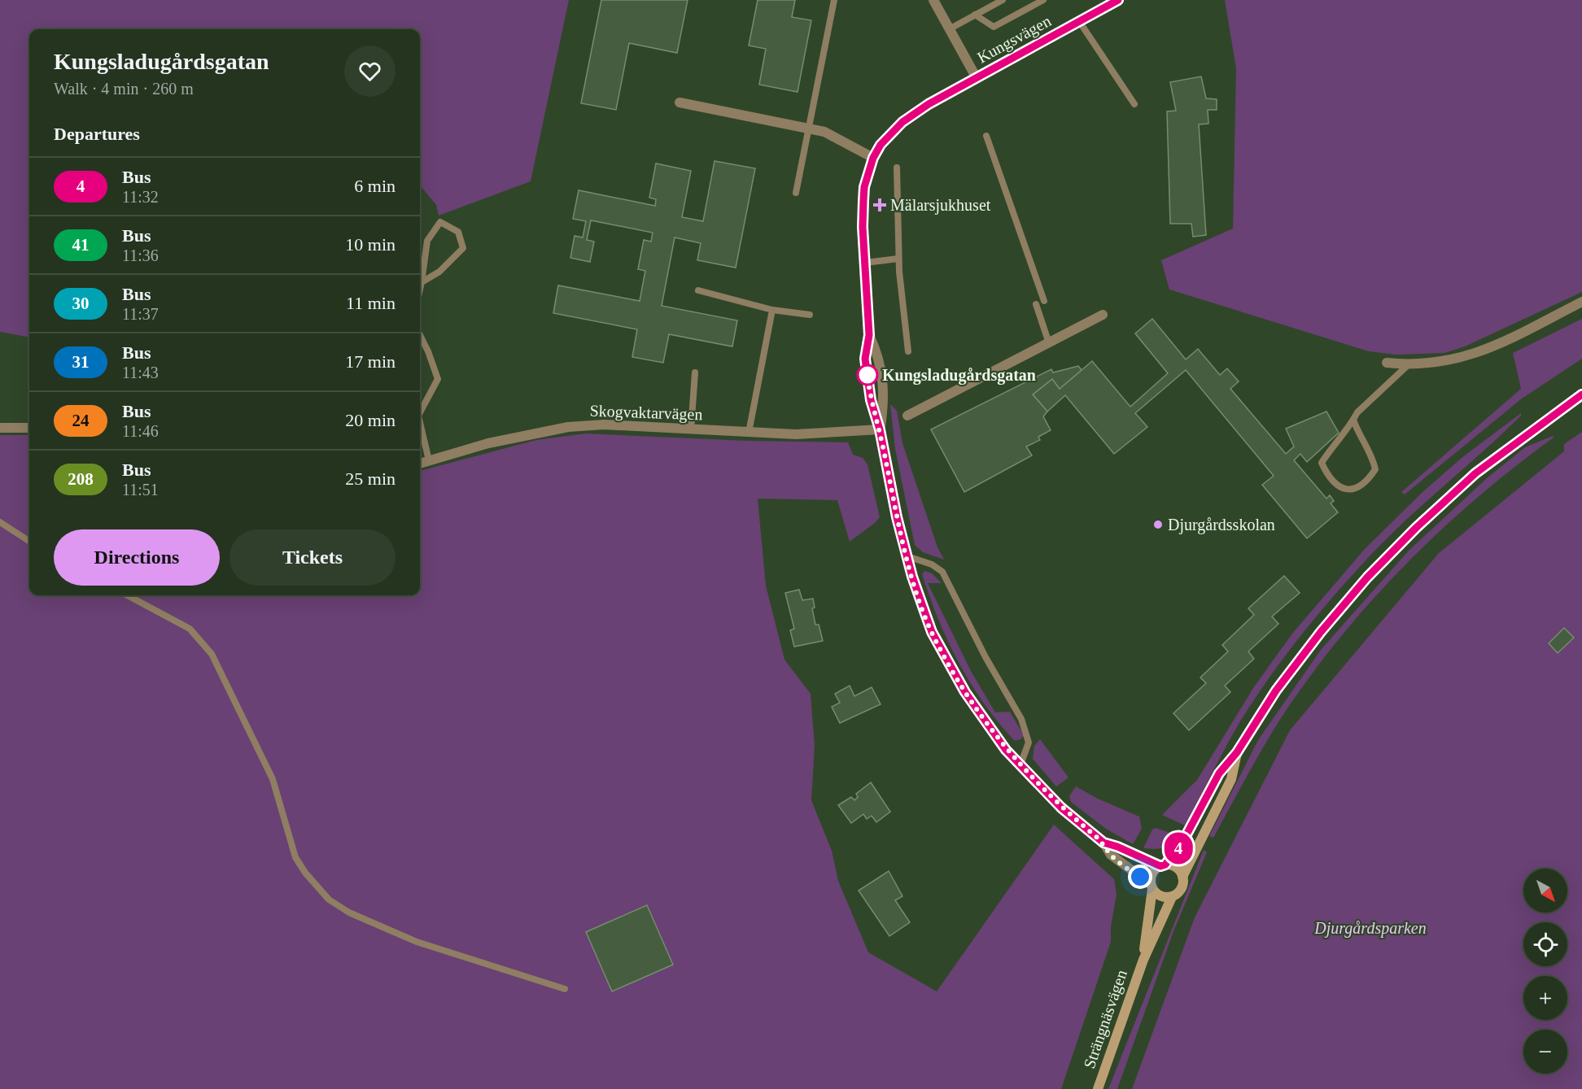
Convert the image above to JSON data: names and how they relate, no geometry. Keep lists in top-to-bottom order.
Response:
{
  "streets": {
    "main road": ["Strängnäsvägen"],
    "street": ["Kungsvägen", "Skogvaktarvägen"]
  },
  "parks": ["Djurgårdsparken"],
  "places": {
    "health": ["Mälarsjukhuset"],
    "other": ["Kungsladugårdsgatan", "Djurgårdsskolan"]
  },
  "lines": ["bus line 4"],
  "north": "bottom right",
  "page": {
    "on_map": "4",
    "heading": [
      ["Kungsladugårdsgatan", "Walk · 4 min · 260 m"],
      "Departures"
    ],
    "list": [
      {
        "mark": "4",
        "name": "Bus",
        "note": "11:32",
        "value": "6 min"
      },
      {
        "mark": "41",
        "name": "Bus",
        "note": "11:36",
        "value": "10 min"
      },
      {
        "mark": "30",
        "name": "Bus",
        "note": "11:37",
        "value": "11 min"
      },
      {
        "mark": "31",
        "name": "Bus",
        "note": "11:43",
        "value": "17 min"
      },
      {
        "mark": "24",
        "name": "Bus",
        "note": "11:46",
        "value": "20 min"
      },
      {
        "mark": "208",
        "name": "Bus",
        "note": "11:51",
        "value": "25 min"
      }
    ],
    "buttons": ["Directions", "Tickets"],
    "map_buttons": ["+", "−"]
  }
}
